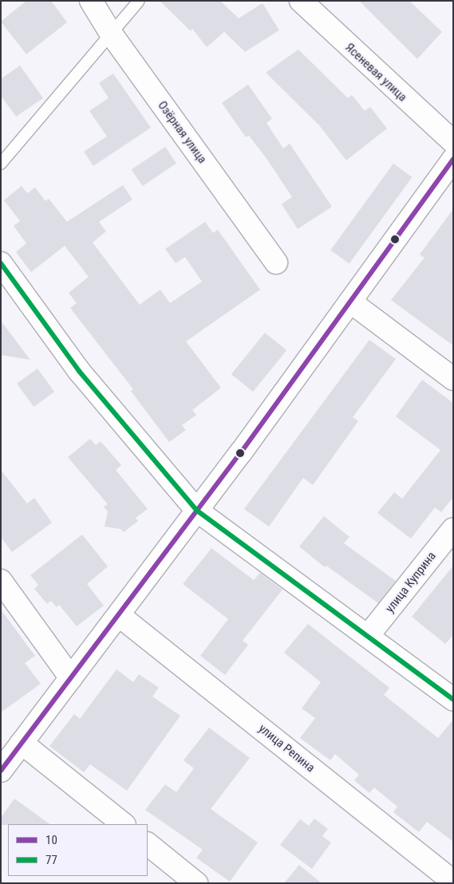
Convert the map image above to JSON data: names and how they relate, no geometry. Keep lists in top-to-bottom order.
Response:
{
  "streets": {
    "street": [
      "Ясеневая улица",
      "Озёрная улица",
      "улица Куприна",
      "улица Репина"
    ]
  },
  "lines": ["transit line 10", "transit line 77"],
  "legend": ["10", "77"]
}
